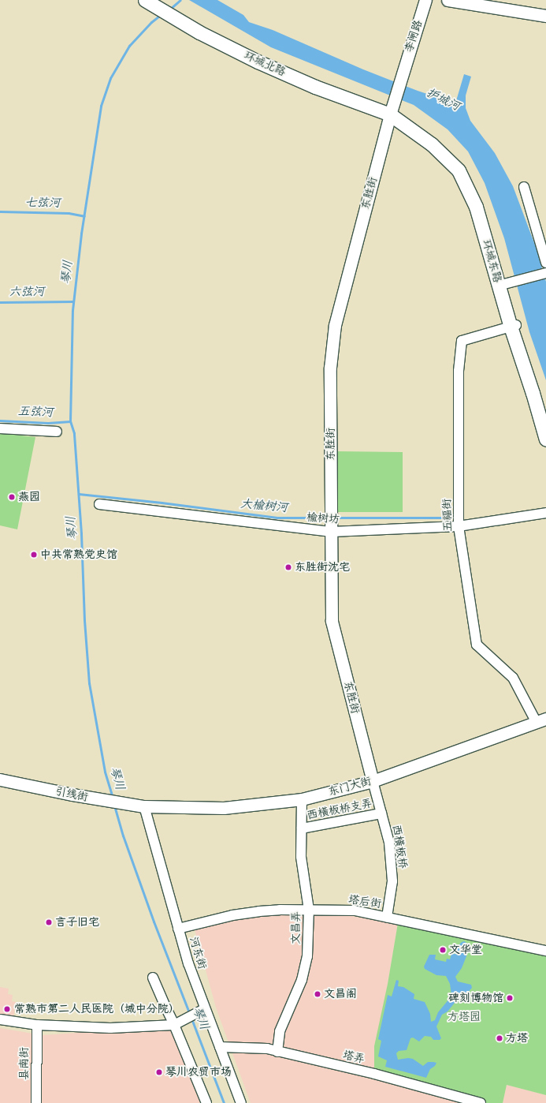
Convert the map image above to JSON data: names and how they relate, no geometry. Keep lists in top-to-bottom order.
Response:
{
  "streets": {
    "main road": ["环城北路", "环城东路"],
    "street": [
      "李闸路",
      "东胜街",
      "五福街",
      "榆树坊",
      "东门大街",
      "引线街",
      "西横板桥支弄",
      "西横板桥",
      "塔后街",
      "文昌弄",
      "河东街",
      "塔弄",
      "县南街"
    ]
  },
  "crossings": [
    ["李闸路", "环城北路"],
    ["李闸路", "东胜街"],
    ["李闸路", "环城东路"],
    ["环城北路", "东胜街"],
    ["环城北路", "环城东路"],
    ["东胜街", "环城东路"],
    ["东胜街", "榆树坊"],
    ["东胜街", "东门大街"],
    ["东胜街", "西横板桥"],
    ["环城东路", "五福街"],
    ["五福街", "榆树坊"],
    ["五福街", "东门大街"],
    ["东门大街", "引线街"],
    ["东门大街", "西横板桥"],
    ["东门大街", "文昌弄"],
    ["东门大街", "河东街"],
    ["引线街", "河东街"],
    ["西横板桥支弄", "西横板桥"],
    ["西横板桥支弄", "文昌弄"],
    ["西横板桥", "塔后街"],
    ["塔后街", "文昌弄"],
    ["塔后街", "河东街"],
    ["文昌弄", "塔弄"],
    ["河东街", "塔弄"]
  ],
  "water": [
    "护城河",
    "七弦河",
    "琴川",
    "六弦河",
    "五弦河",
    "大榆树河"
  ],
  "parks": ["方塔园"],
  "places": [
    "燕园",
    "中共常熟党史馆",
    "东胜街沈宅",
    "言子旧宅",
    "文华堂",
    "文昌阁",
    "碑刻博物馆",
    "常熟市第二人民医院（城中分院）",
    "方塔",
    "琴川农贸市场"
  ]
}
